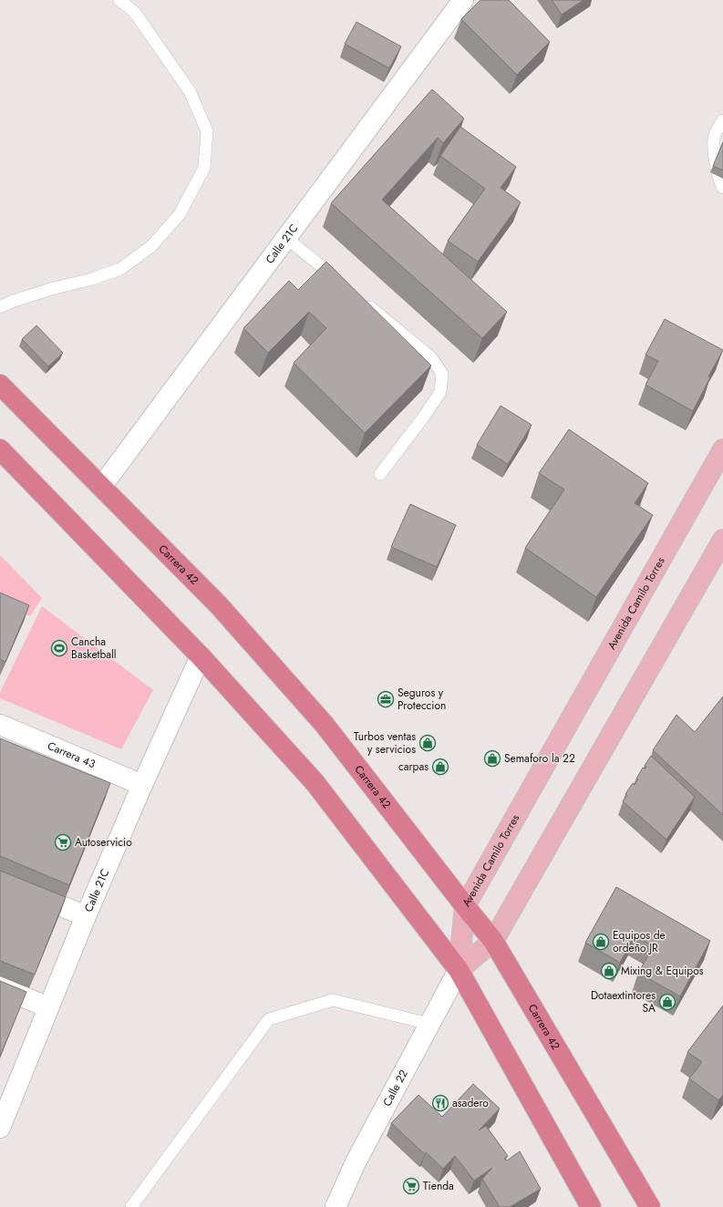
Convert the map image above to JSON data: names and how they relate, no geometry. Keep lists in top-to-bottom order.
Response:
{
  "streets": {
    "highway": ["Carrera 42"],
    "main road": ["Avenida Camilo Torres"],
    "street": ["Calle 21C", "Carrera 43", "Calle 22"]
  },
  "crossings": [
    ["Calle 21C", "Carrera 42"],
    ["Calle 21C", "Carrera 43"],
    ["Carrera 42", "Avenida Camilo Torres"],
    ["Avenida Camilo Torres", "Calle 22"]
  ],
  "places": {
    "sports": ["Cancha Basketball"],
    "office": ["Seguros y Proteccion"],
    "shop": [
      "Turbos ventas y servicios",
      "Semaforo la 22",
      "carpas",
      "Equipos de ordeño JR",
      "Mixing & Equipos",
      "Dotaextintores SA"
    ],
    "supermarket": ["Autoservicio", "Tienda"],
    "restaurant": ["asadero"]
  }
}
